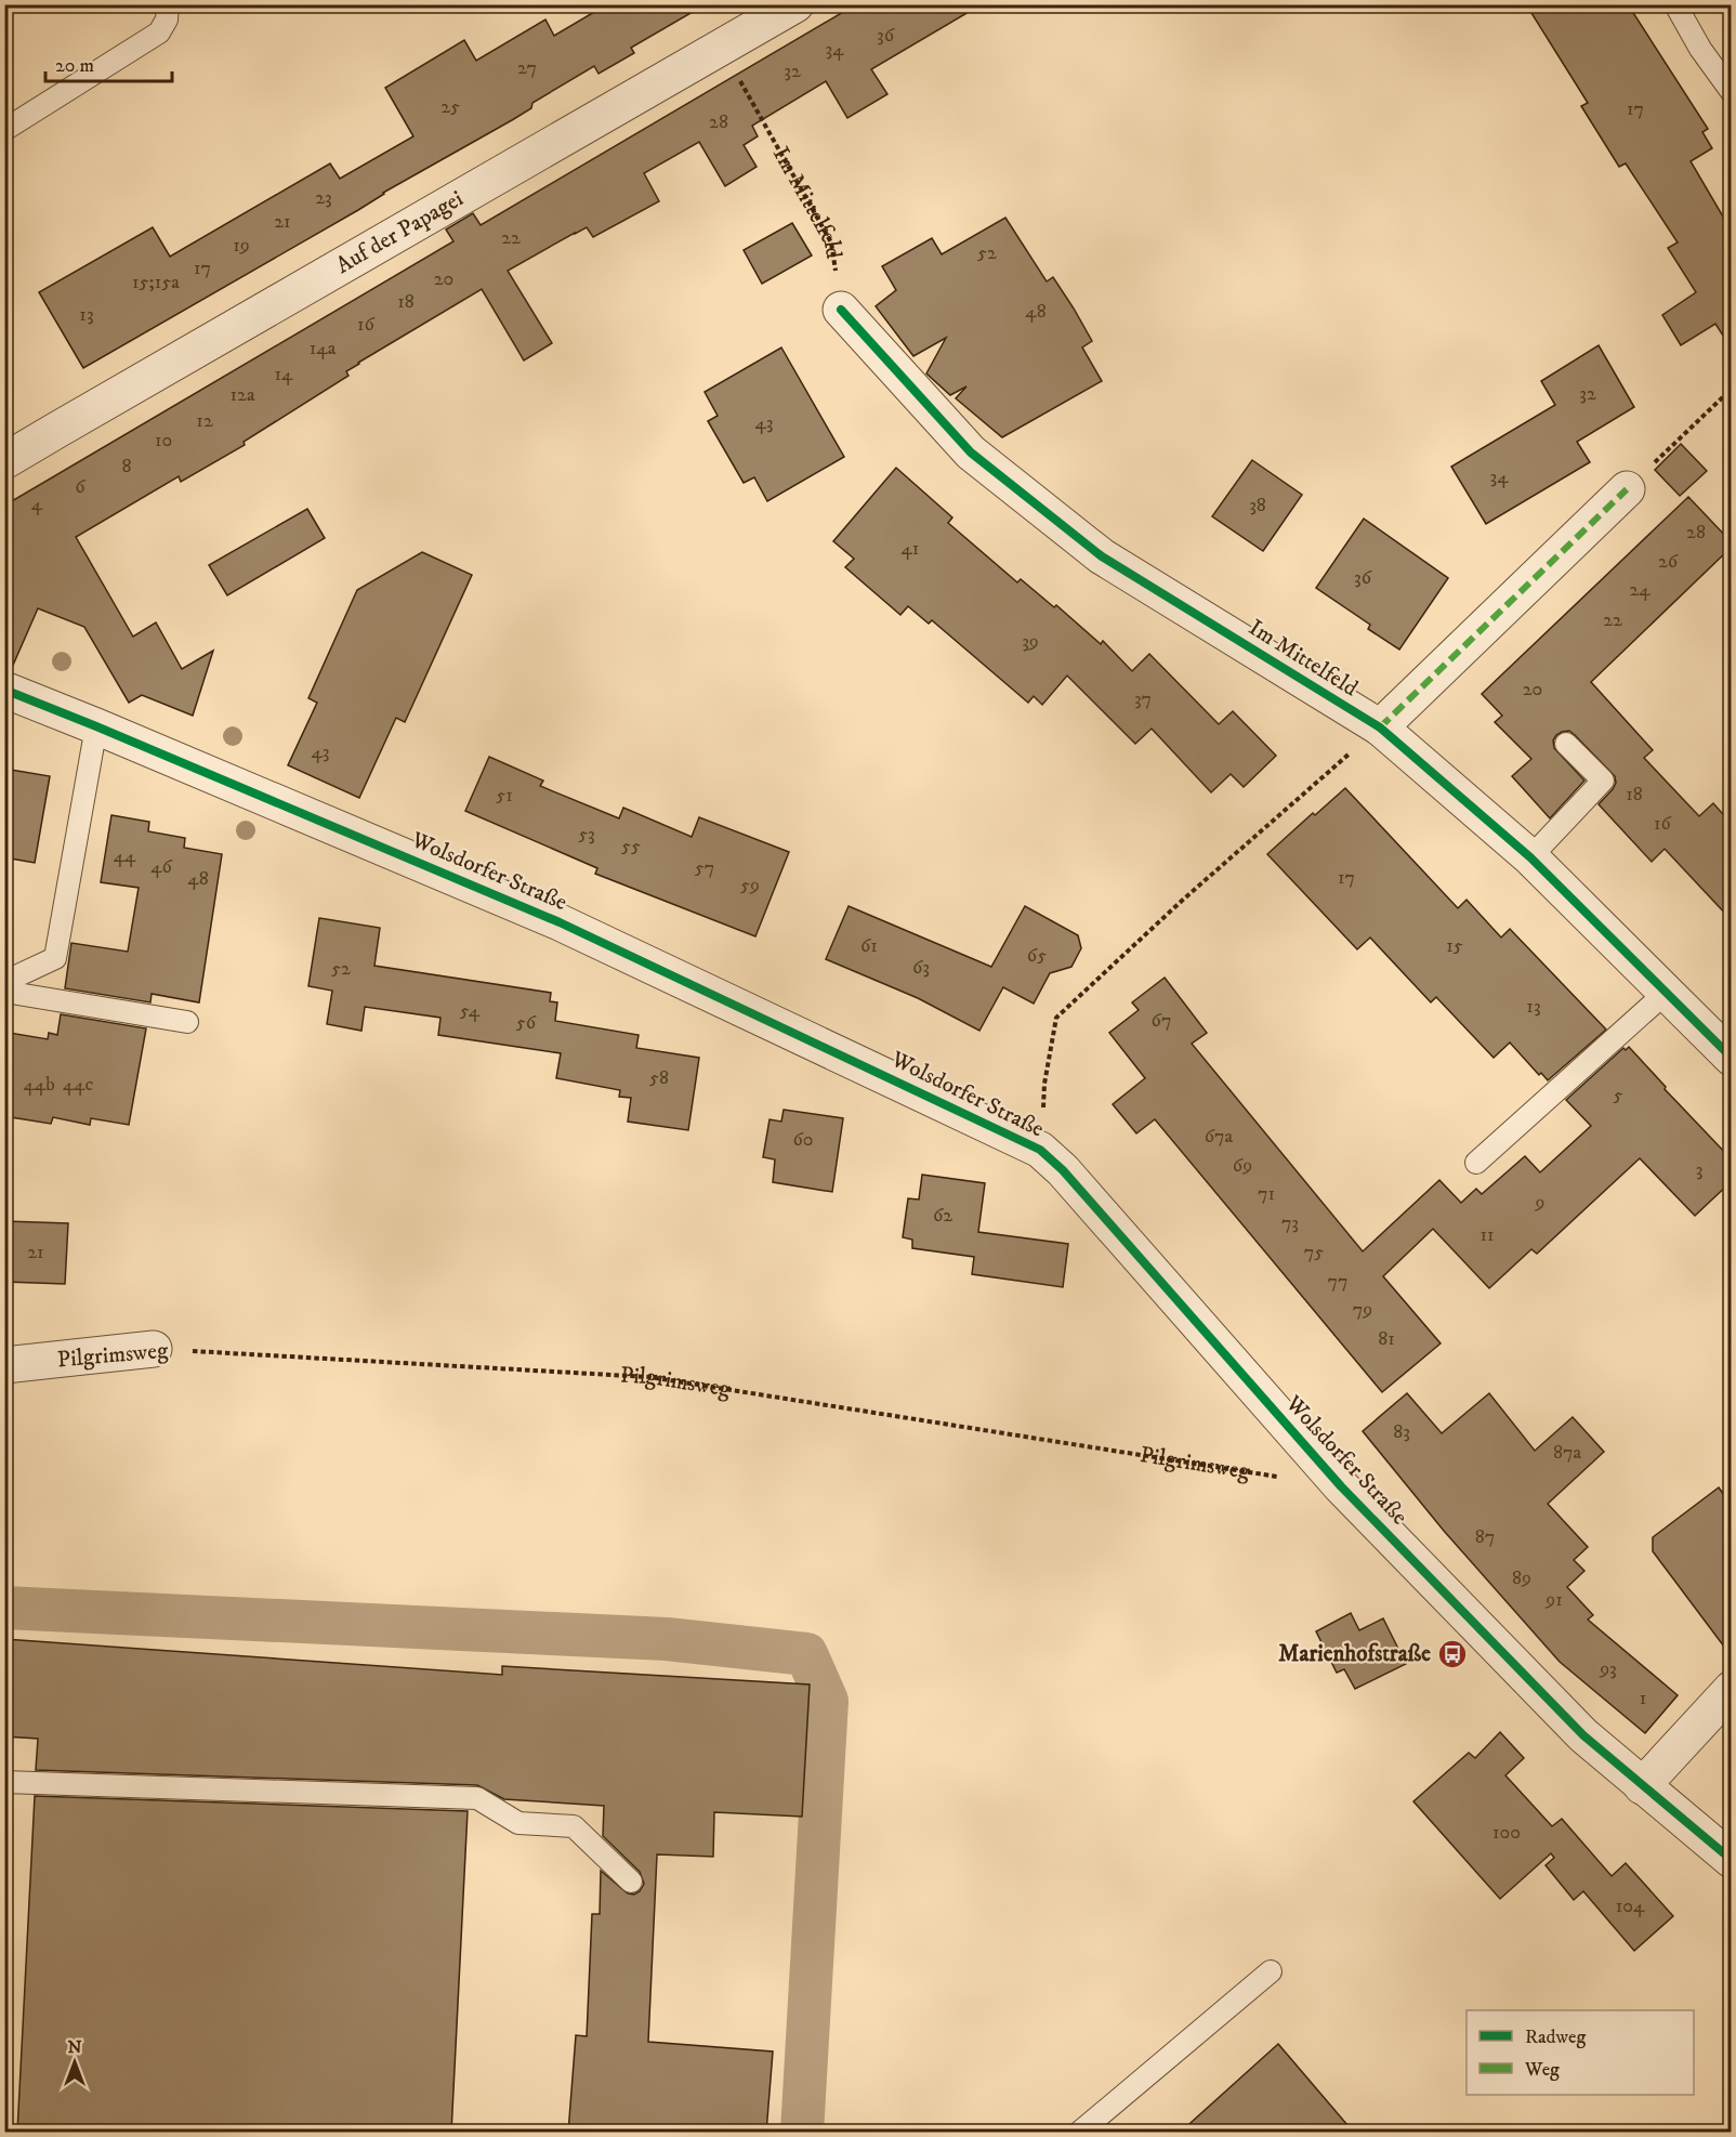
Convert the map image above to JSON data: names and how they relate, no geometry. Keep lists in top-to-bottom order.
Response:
{
  "streets": {
    "street": [
      "Im Mittelfeld",
      "Auf der Papagei",
      "Wolsdorfer Straße",
      "Pilgrimsweg"
    ]
  },
  "crossings": [
    ["Im Mittelfeld", "Auf der Papagei"],
    ["Wolsdorfer Straße", "Pilgrimsweg"]
  ],
  "places": {
    "bus stop": ["Marienhofstraße"]
  },
  "house_numbers": [
    "36",
    "34",
    "27",
    "32",
    "25",
    "17",
    "28",
    "23",
    "21",
    "22",
    "19",
    "52",
    "17",
    "20",
    "15;15a",
    "18",
    "48",
    "13",
    "16",
    "14a",
    "14",
    "32",
    "12a",
    "12",
    "43",
    "10",
    "8",
    "34",
    "6",
    "4",
    "38",
    "28",
    "41",
    "26",
    "36",
    "24",
    "22",
    "39",
    "20",
    "37",
    "43",
    "18",
    "51",
    "16",
    "53",
    "55",
    "44",
    "46",
    "57",
    "17",
    "48",
    "59",
    "61",
    "15",
    "65",
    "63",
    "52",
    "13",
    "54",
    "67",
    "56",
    "58",
    "44b",
    "44c",
    "5",
    "67a",
    "60",
    "69",
    "3",
    "71",
    "9",
    "62",
    "73",
    "11",
    "21",
    "75",
    "77",
    "79",
    "81",
    "83",
    "87a",
    "87",
    "89",
    "91",
    "93",
    "1",
    "100",
    "104"
  ],
  "legend": ["Radweg", "Weg"],
  "scale_bar": "20 m",
  "north": "top"
}
